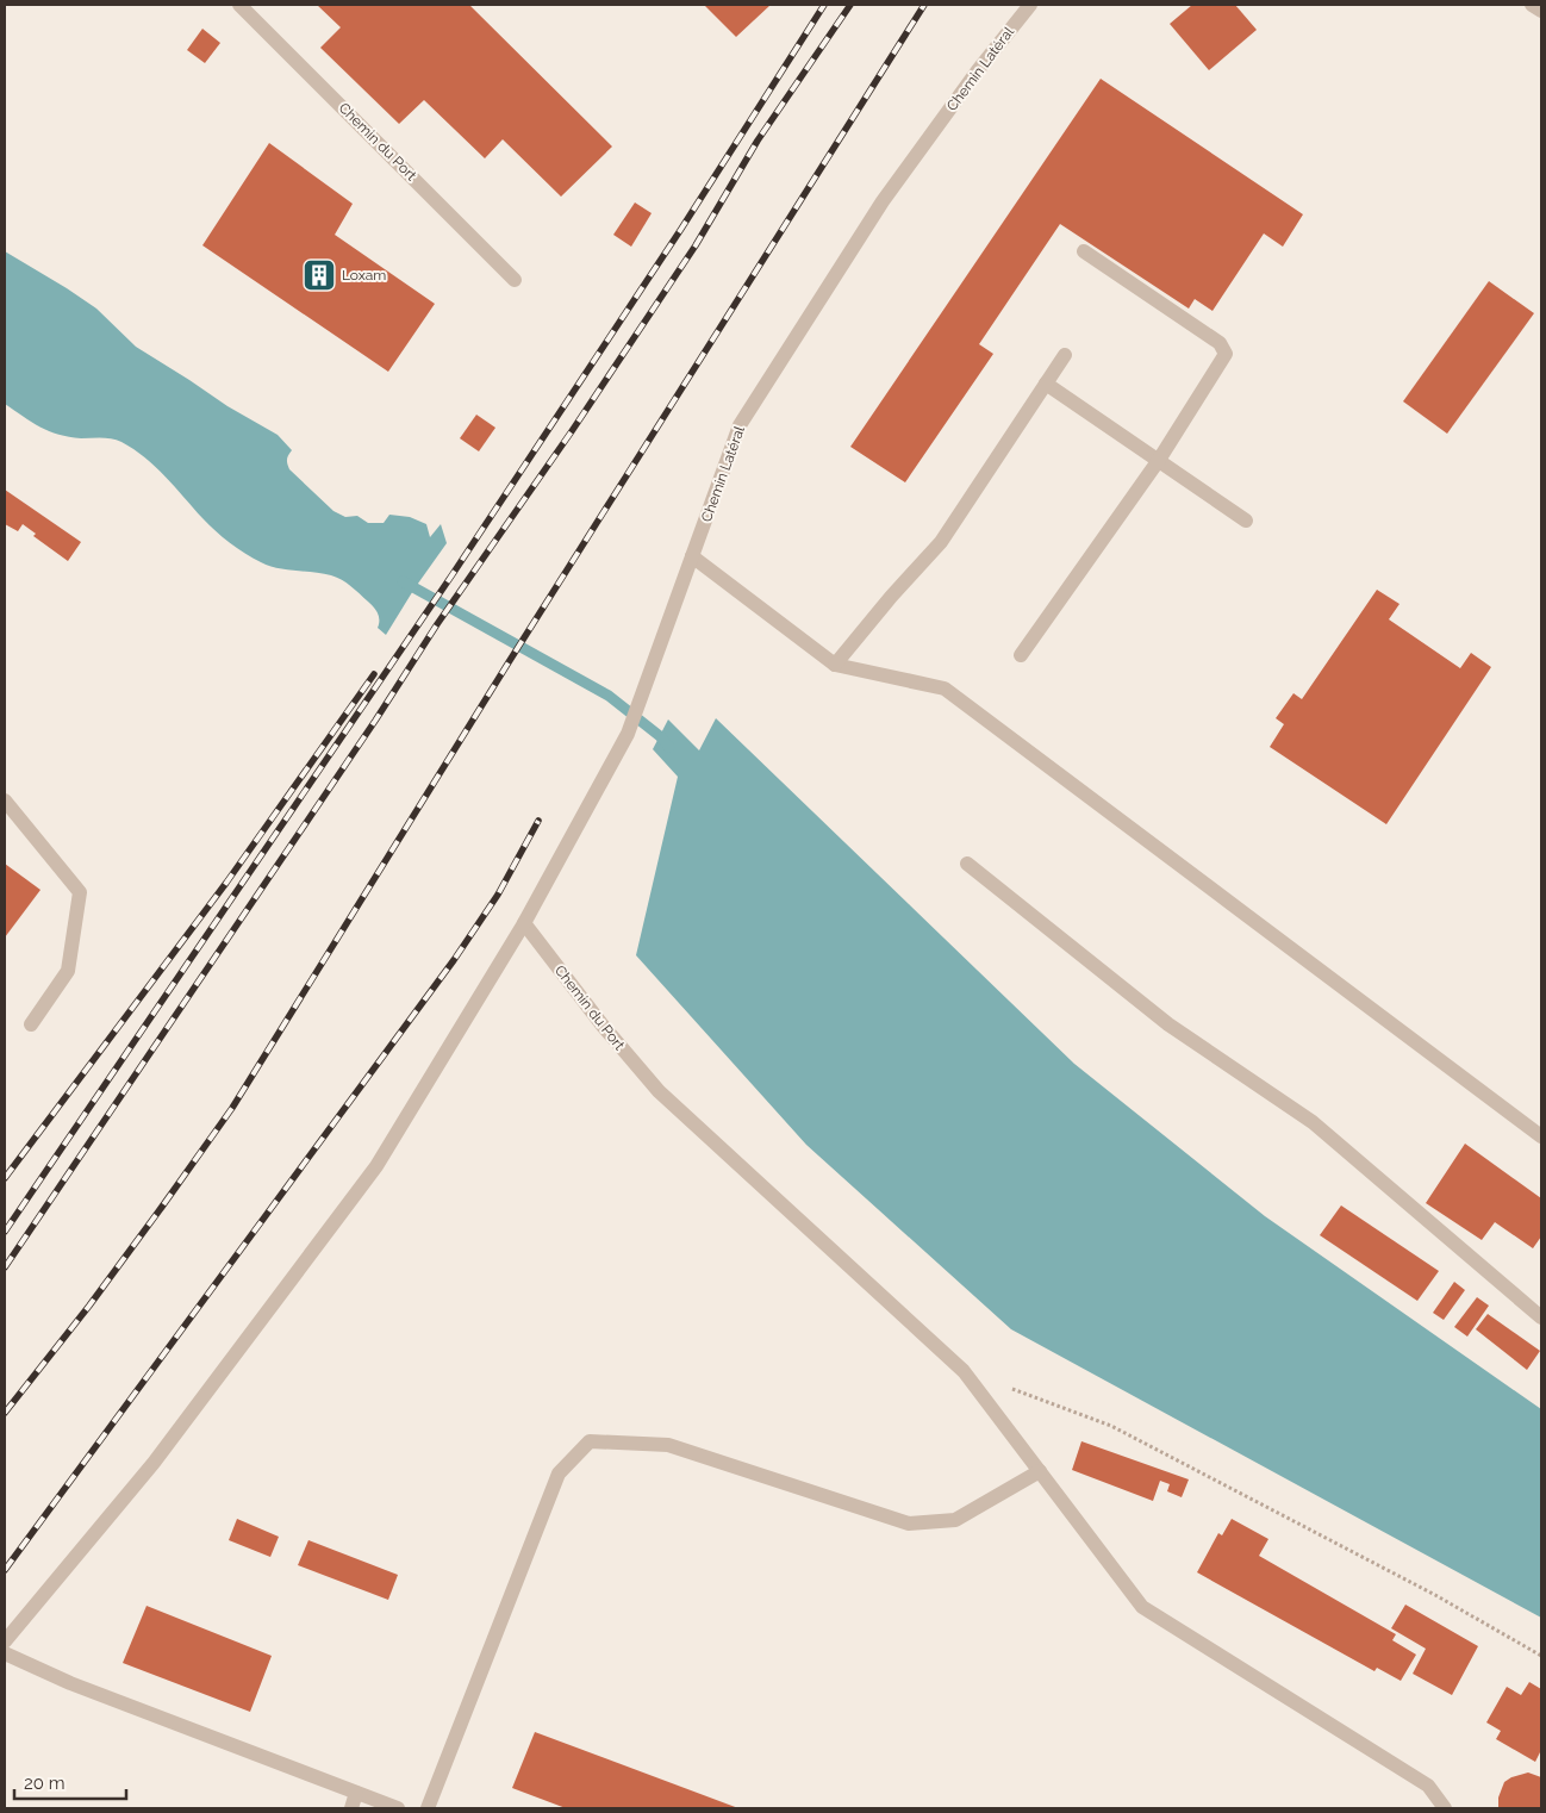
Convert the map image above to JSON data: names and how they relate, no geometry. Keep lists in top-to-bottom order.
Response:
{
  "streets": {
    "street": ["Chemin Latéral", "Chemin du Port"]
  },
  "crossings": [
    ["Chemin Latéral", "Chemin du Port"]
  ],
  "places": {
    "building": ["Loxam"]
  },
  "scale_bar": "20 m"
}
